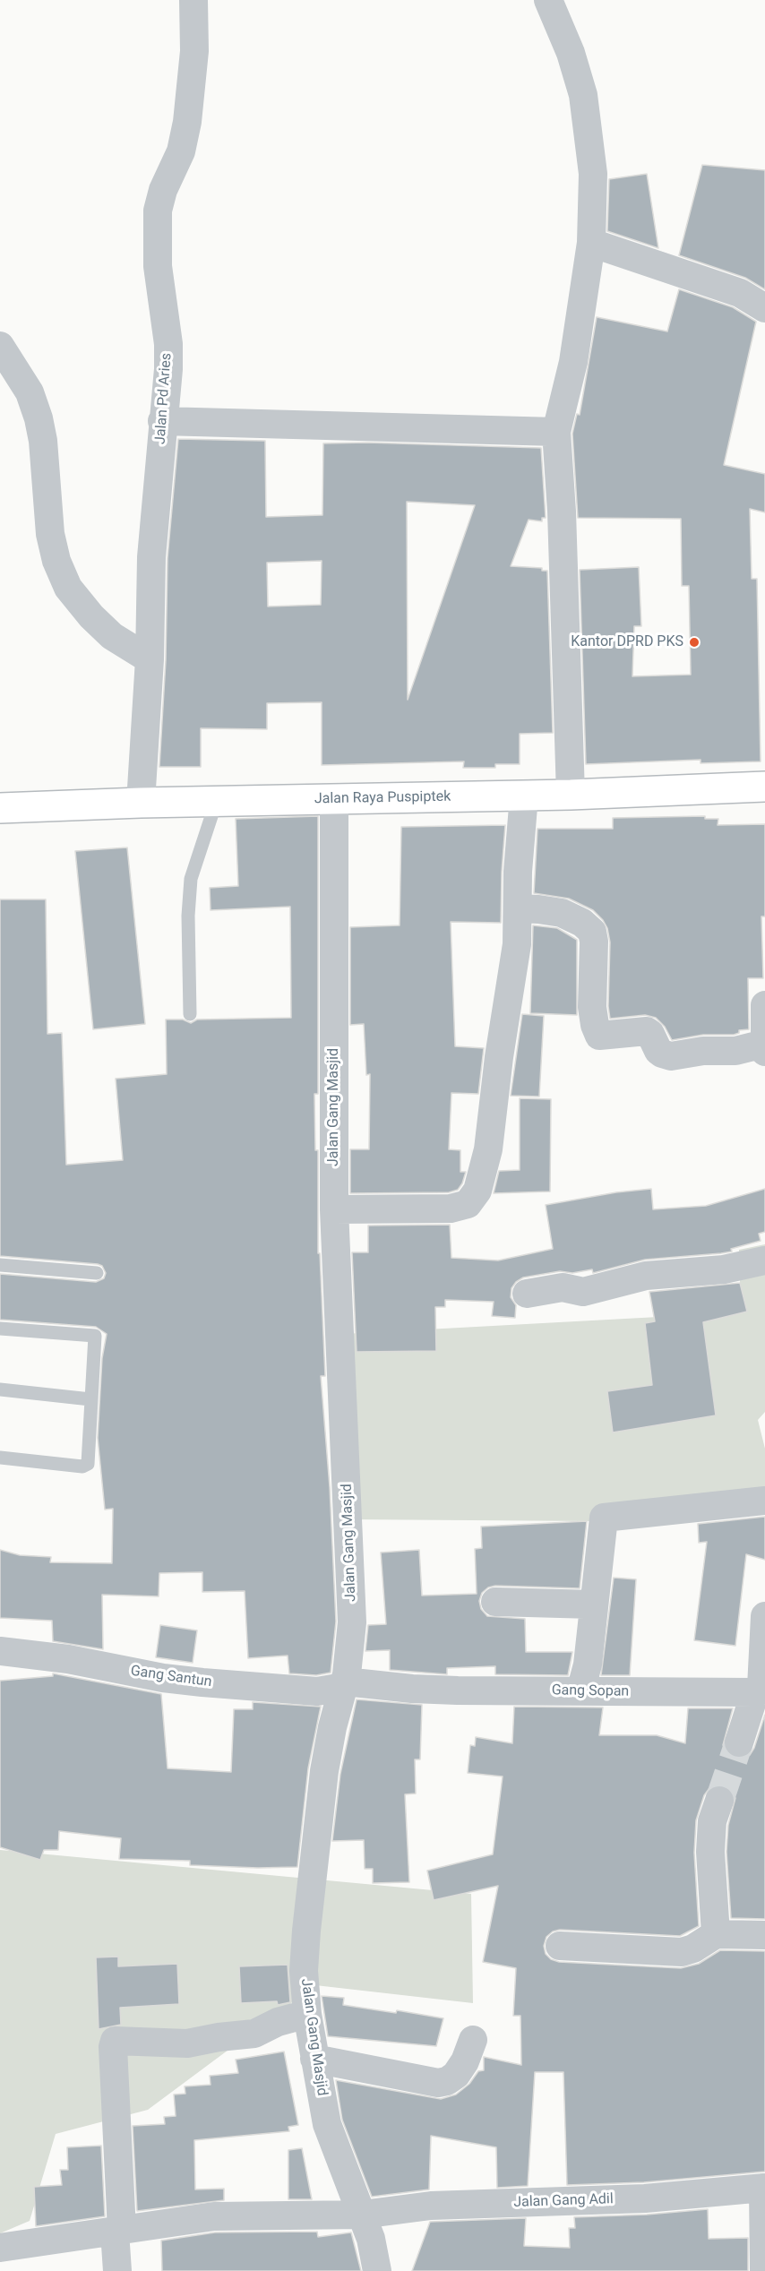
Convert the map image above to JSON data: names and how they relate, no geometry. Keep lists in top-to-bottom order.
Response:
{
  "streets": {
    "main road": ["Jalan Raya Puspiptek"],
    "street": [
      "Jalan Pd Aries",
      "Jalan Gang Masjid",
      "Gang Santun",
      "Gang Sopan",
      "Jalan Gang Adil"
    ]
  },
  "crossings": [
    ["Jalan Pd Aries", "Jalan Raya Puspiptek"],
    ["Jalan Raya Puspiptek", "Jalan Gang Masjid"],
    ["Jalan Gang Masjid", "Gang Santun"],
    ["Jalan Gang Masjid", "Gang Sopan"],
    ["Jalan Gang Masjid", "Jalan Gang Adil"],
    ["Gang Santun", "Gang Sopan"]
  ],
  "places": ["Kantor DPRD PKS"]
}
